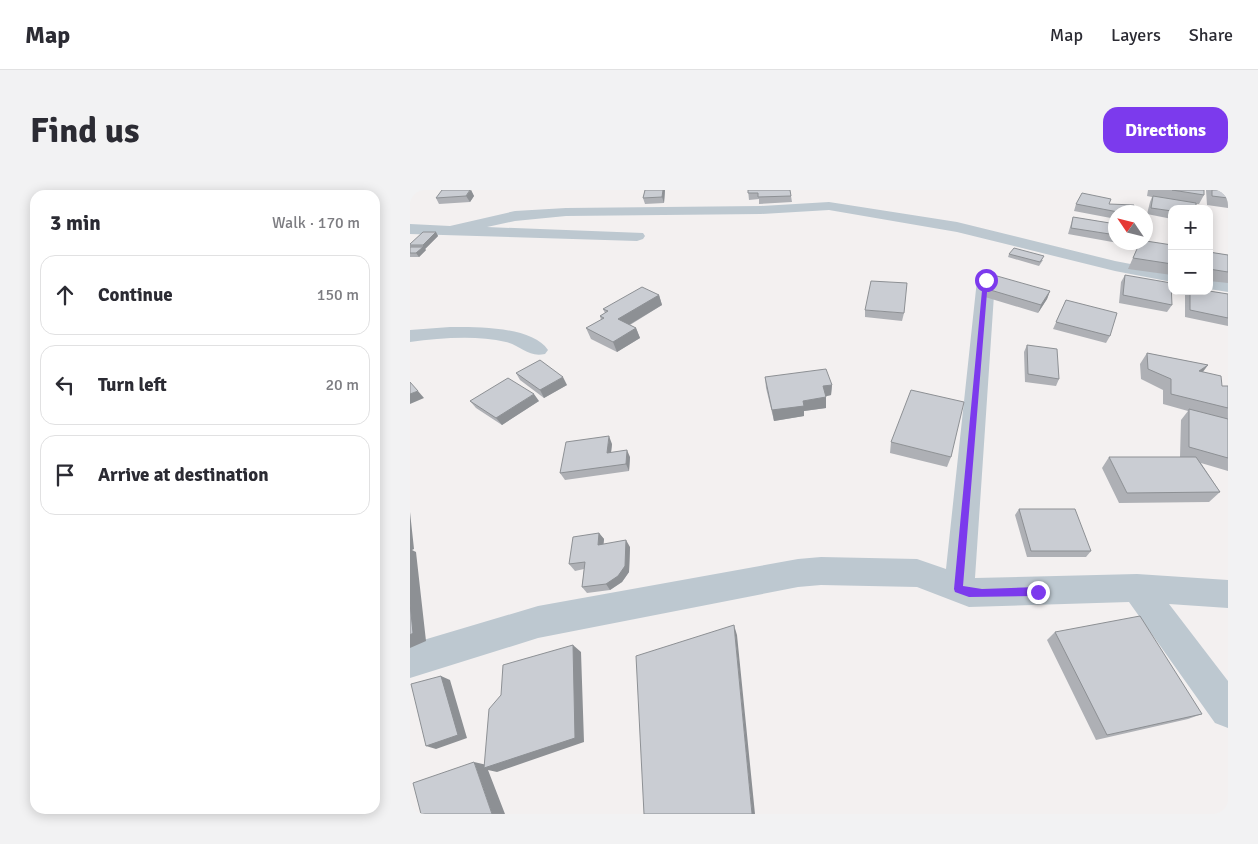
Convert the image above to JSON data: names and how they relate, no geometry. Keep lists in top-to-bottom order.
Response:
{
  "north": "top left",
  "page": {
    "header": "Map",
    "nav": ["Map", "Layers", "Share"],
    "buttons": "Directions",
    "title": "Find us",
    "heading": ["3 min", "Walk · 170 m"],
    "map_buttons": ["+", "−"],
    "list": [
      ["Continue", "150 m"],
      ["Turn left", "20 m"],
      "Arrive at destination"
    ]
  }
}
